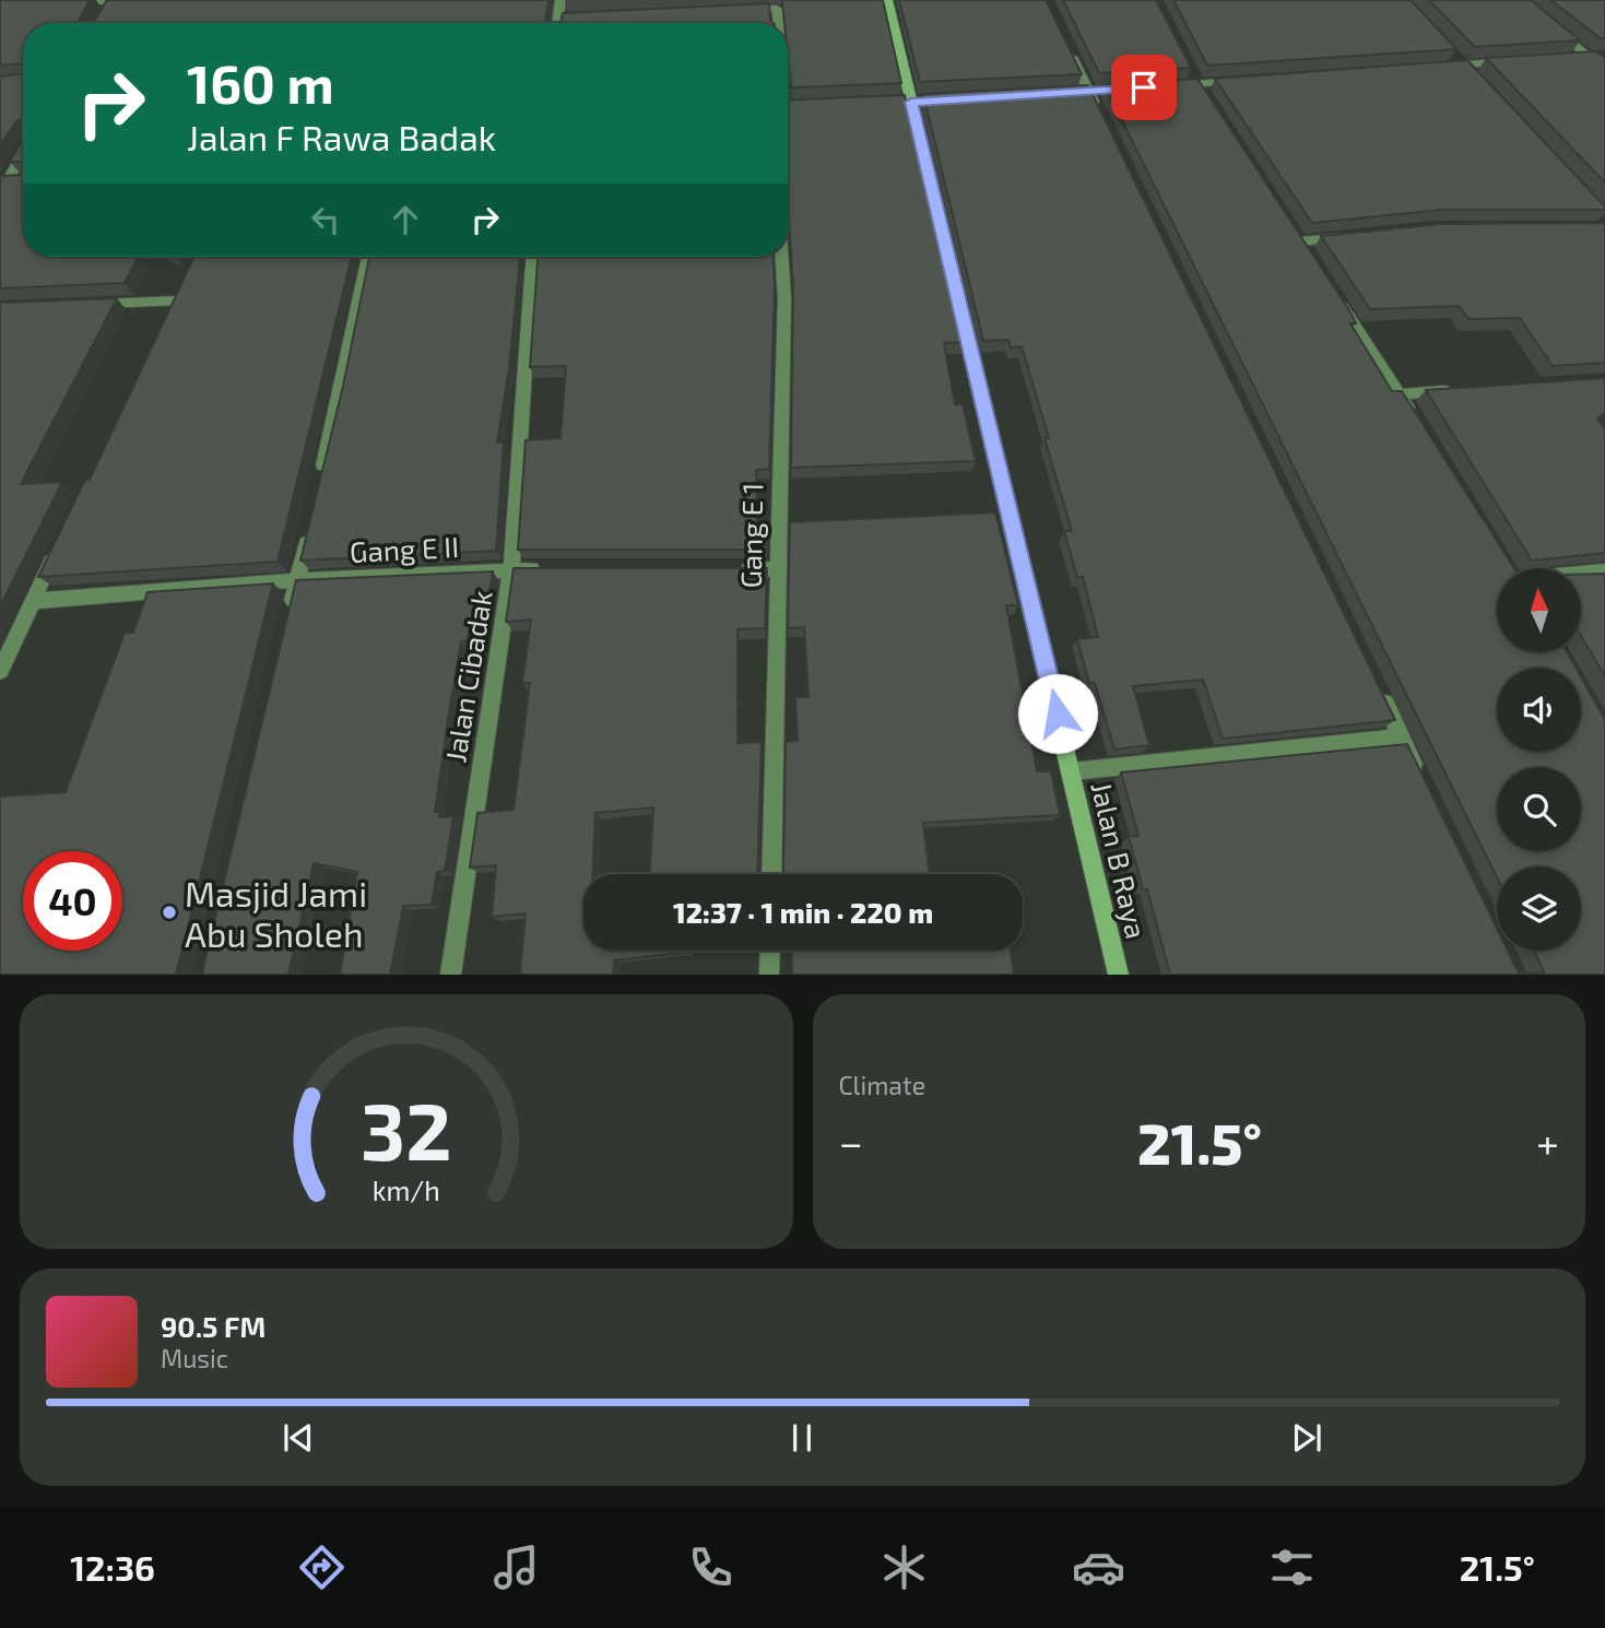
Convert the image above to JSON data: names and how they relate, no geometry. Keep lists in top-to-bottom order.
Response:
{
  "streets": {
    "street": [
      "Gang E 1",
      "Gang E II",
      "Jalan Cibadak",
      "Jalan B Raya"
    ]
  },
  "crossings": [
    ["Gang E II", "Jalan Cibadak"]
  ],
  "places": ["Masjid Jami Abu Sholeh"],
  "north": "top",
  "page": {
    "turn": ["160 m", "Jalan F Rawa Badak"],
    "limit": "40",
    "trip": "12:37 · 1 min · 220 m",
    "tile": "Climate",
    "heat": ["−", "21.5°", "+"],
    "song": ["90.5 FM", "Music"],
    "tabs": ["12:36", "21.5°"],
    "gauge": ["32", "km/h"]
  }
}
